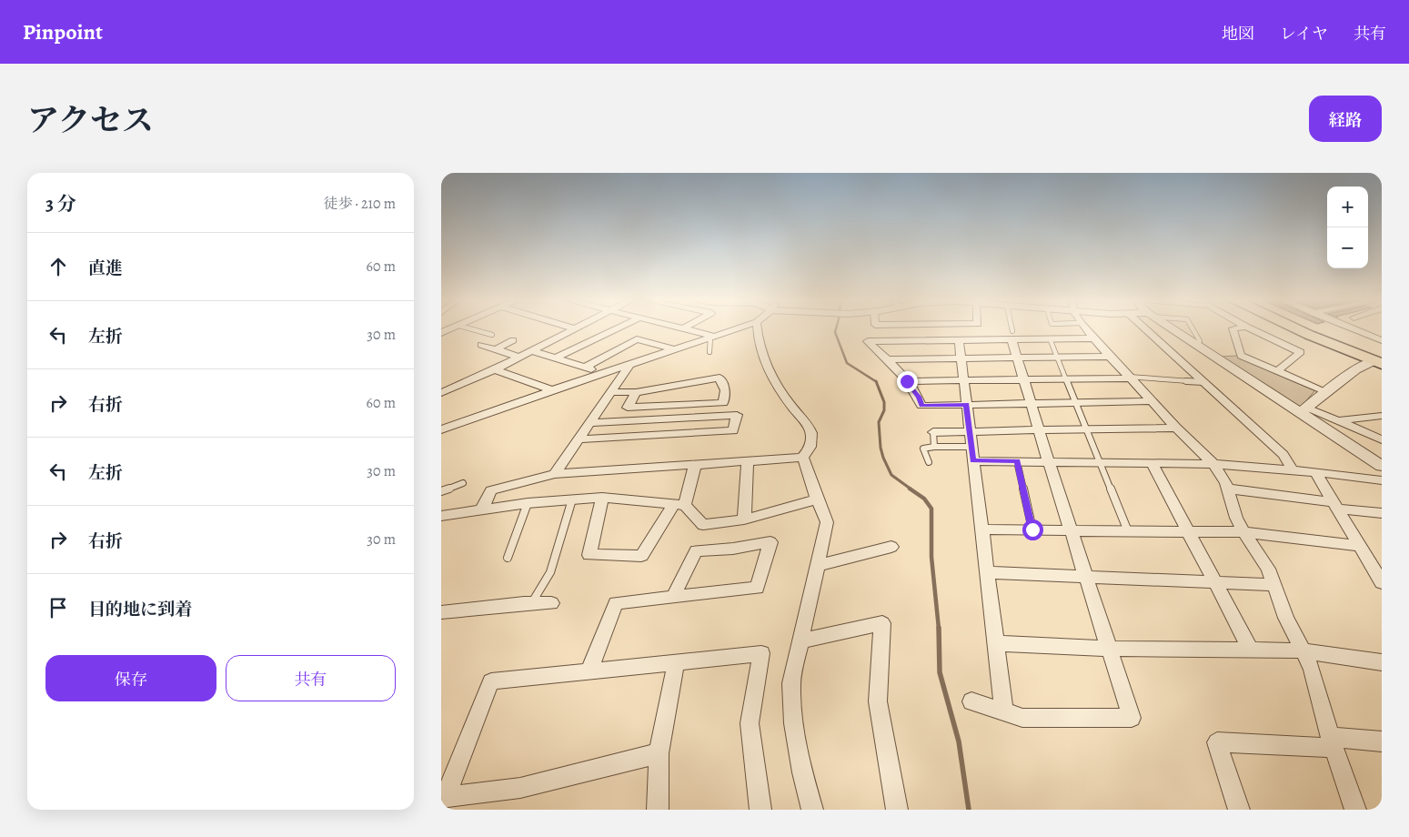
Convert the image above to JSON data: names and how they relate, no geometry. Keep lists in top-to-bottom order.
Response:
{
  "page": {
    "header": "Pinpoint",
    "nav": ["地図", "レイヤ", "共有"],
    "title": "アクセス",
    "buttons": [
      "経路",
      ["保存", "共有"]
    ],
    "heading": ["3 分", "徒歩 · 210 m"],
    "map_buttons": ["+", "−"],
    "list": [
      ["直進", "60 m"],
      ["左折", "30 m"],
      ["右折", "60 m"],
      ["左折", "30 m"],
      ["右折", "30 m"],
      "目的地に到着"
    ]
  }
}
